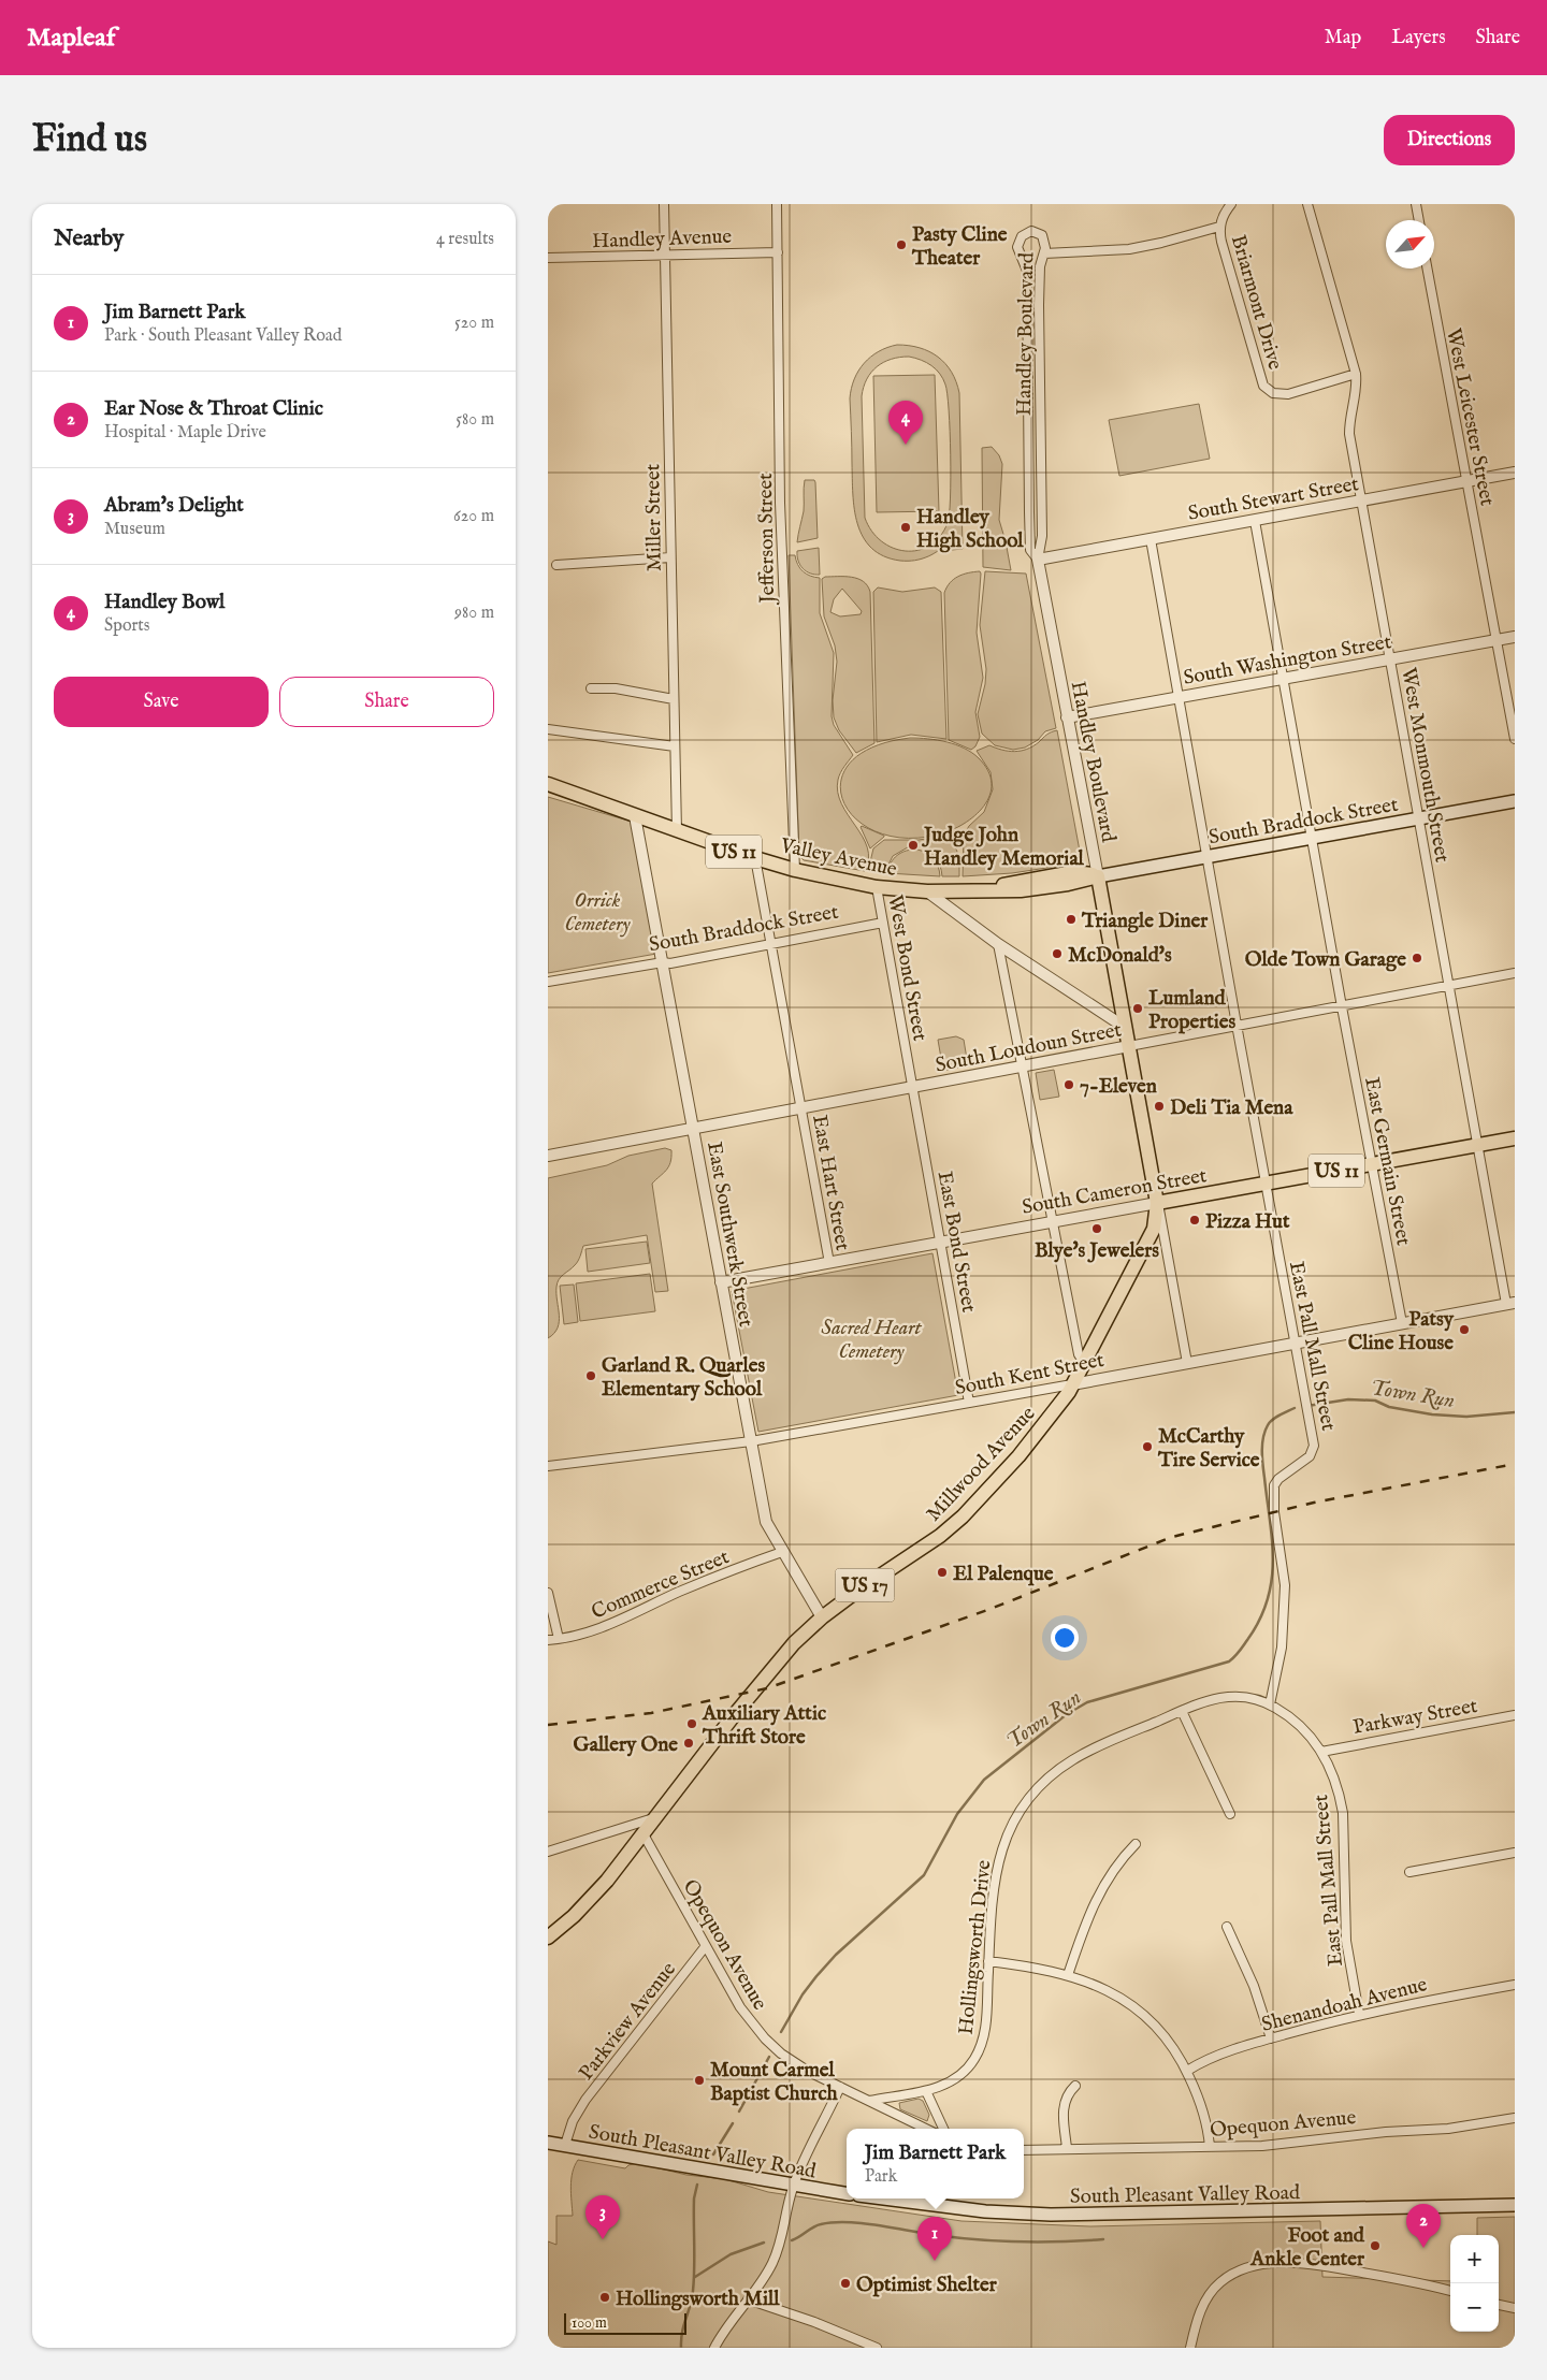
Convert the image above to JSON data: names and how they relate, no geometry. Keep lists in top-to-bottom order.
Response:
{
  "streets": {
    "main road": [
      "South Braddock Street",
      "US 11",
      "Valley Avenue",
      "South Cameron Street",
      "Millwood Avenue",
      "US 17",
      "South Pleasant Valley Road"
    ],
    "street": [
      "Handley Avenue",
      "Briarmont Drive",
      "Handley Boulevard",
      "West Leicester Street",
      "South Stewart Street",
      "Miller Street",
      "Jefferson Street",
      "South Washington Street",
      "West Monmouth Street",
      "West Bond Street",
      "South Loudoun Street",
      "East Germain Street",
      "East Hart Street",
      "East Southwerk Street",
      "East Bond Street",
      "East Pall Mall Street",
      "South Kent Street",
      "Commerce Street",
      "Parkway Street",
      "Opequon Avenue",
      "Hollingsworth Drive",
      "Shenandoah Avenue",
      "Parkview Avenue"
    ]
  },
  "crossings": [
    ["Handley Avenue", "Miller Street"],
    ["Handley Avenue", "Jefferson Street"],
    ["Briarmont Drive", "West Monmouth Street"],
    ["Handley Boulevard", "South Stewart Street"],
    ["Handley Boulevard", "South Washington Street"],
    ["Handley Boulevard", "South Braddock Street"],
    ["West Leicester Street", "South Stewart Street"],
    ["West Leicester Street", "South Washington Street"],
    ["South Stewart Street", "West Monmouth Street"],
    ["South Stewart Street", "East Germain Street"],
    ["South Stewart Street", "East Pall Mall Street"],
    ["Miller Street", "Valley Avenue"],
    ["Jefferson Street", "Valley Avenue"],
    ["South Washington Street", "West Monmouth Street"],
    ["South Washington Street", "East Germain Street"],
    ["South Washington Street", "East Pall Mall Street"],
    ["West Monmouth Street", "South Braddock Street"],
    ["West Monmouth Street", "South Loudoun Street"],
    ["West Monmouth Street", "South Cameron Street"],
    ["West Monmouth Street", "South Kent Street"],
    ["South Braddock Street", "Valley Avenue"],
    ["South Braddock Street", "West Bond Street"],
    ["South Braddock Street", "East Germain Street"],
    ["South Braddock Street", "East Hart Street"],
    ["South Braddock Street", "East Southwerk Street"],
    ["South Braddock Street", "East Pall Mall Street"],
    ["Valley Avenue", "West Bond Street"],
    ["Valley Avenue", "East Hart Street"],
    ["Valley Avenue", "East Southwerk Street"],
    ["West Bond Street", "South Loudoun Street"],
    ["West Bond Street", "East Bond Street"],
    ["South Loudoun Street", "East Germain Street"],
    ["South Loudoun Street", "East Hart Street"],
    ["South Loudoun Street", "East Southwerk Street"],
    ["South Loudoun Street", "East Bond Street"],
    ["South Loudoun Street", "East Pall Mall Street"],
    ["East Germain Street", "South Cameron Street"],
    ["East Germain Street", "South Kent Street"],
    ["East Hart Street", "South Cameron Street"],
    ["South Cameron Street", "East Southwerk Street"],
    ["South Cameron Street", "East Bond Street"],
    ["South Cameron Street", "East Pall Mall Street"],
    ["South Cameron Street", "Millwood Avenue"],
    ["East Southwerk Street", "South Kent Street"],
    ["East Southwerk Street", "Millwood Avenue"],
    ["East Southwerk Street", "Commerce Street"],
    ["East Bond Street", "South Kent Street"],
    ["East Pall Mall Street", "South Kent Street"],
    ["East Pall Mall Street", "Parkway Street"],
    ["East Pall Mall Street", "Hollingsworth Drive"],
    ["East Pall Mall Street", "Shenandoah Avenue"],
    ["South Kent Street", "Millwood Avenue"],
    ["Millwood Avenue", "Opequon Avenue"],
    ["Opequon Avenue", "Hollingsworth Drive"],
    ["Opequon Avenue", "Parkview Avenue"],
    ["Parkview Avenue", "South Pleasant Valley Road"]
  ],
  "water": ["Town Run"],
  "parks": ["Orrick Cemetery", "Sacred Heart Cemetery"],
  "places": [
    "Pasty Cline Theater",
    "Handley High School",
    "Judge John Handley Memorial",
    "Triangle Diner",
    "McDonald's",
    "Olde Town Garage",
    "Lumland Properties",
    "7-Eleven",
    "Deli Tia Mena",
    "Pizza Hut",
    "Blye's Jewelers",
    "Patsy Cline House",
    "Garland R. Quarles Elementary School",
    "McCarthy Tire Service",
    "El Palenque",
    "Auxiliary Attic Thrift Store",
    "Gallery One",
    "Mount Carmel Baptist Church",
    "Foot and Ankle Center",
    "Optimist Shelter",
    "Hollingsworth Mill"
  ],
  "scale_bar": "100 m",
  "north": "top right",
  "page": {
    "header": "Mapleaf",
    "nav": ["Map", "Layers", "Share"],
    "buttons": [
      "Directions",
      ["Save", "Share"]
    ],
    "title": "Find us",
    "heading": ["Nearby", "4 results"],
    "list": [
      {
        "mark": "1",
        "name": "Jim Barnett Park",
        "note": "Park · South Pleasant Valley Road",
        "value": "520 m"
      },
      {
        "mark": "2",
        "name": "Ear Nose & Throat Clinic",
        "note": "Hospital · Maple Drive",
        "value": "580 m"
      },
      {
        "mark": "3",
        "name": "Abram's Delight",
        "note": "Museum",
        "value": "620 m"
      },
      {
        "mark": "4",
        "name": "Handley Bowl",
        "note": "Sports",
        "value": "980 m"
      }
    ],
    "pins": [
      "4",
      "3",
      "2",
      "1"
    ],
    "popup": ["Jim Barnett Park", "Park"],
    "map_buttons": ["+", "−"],
    "scale": "100 m"
  }
}
